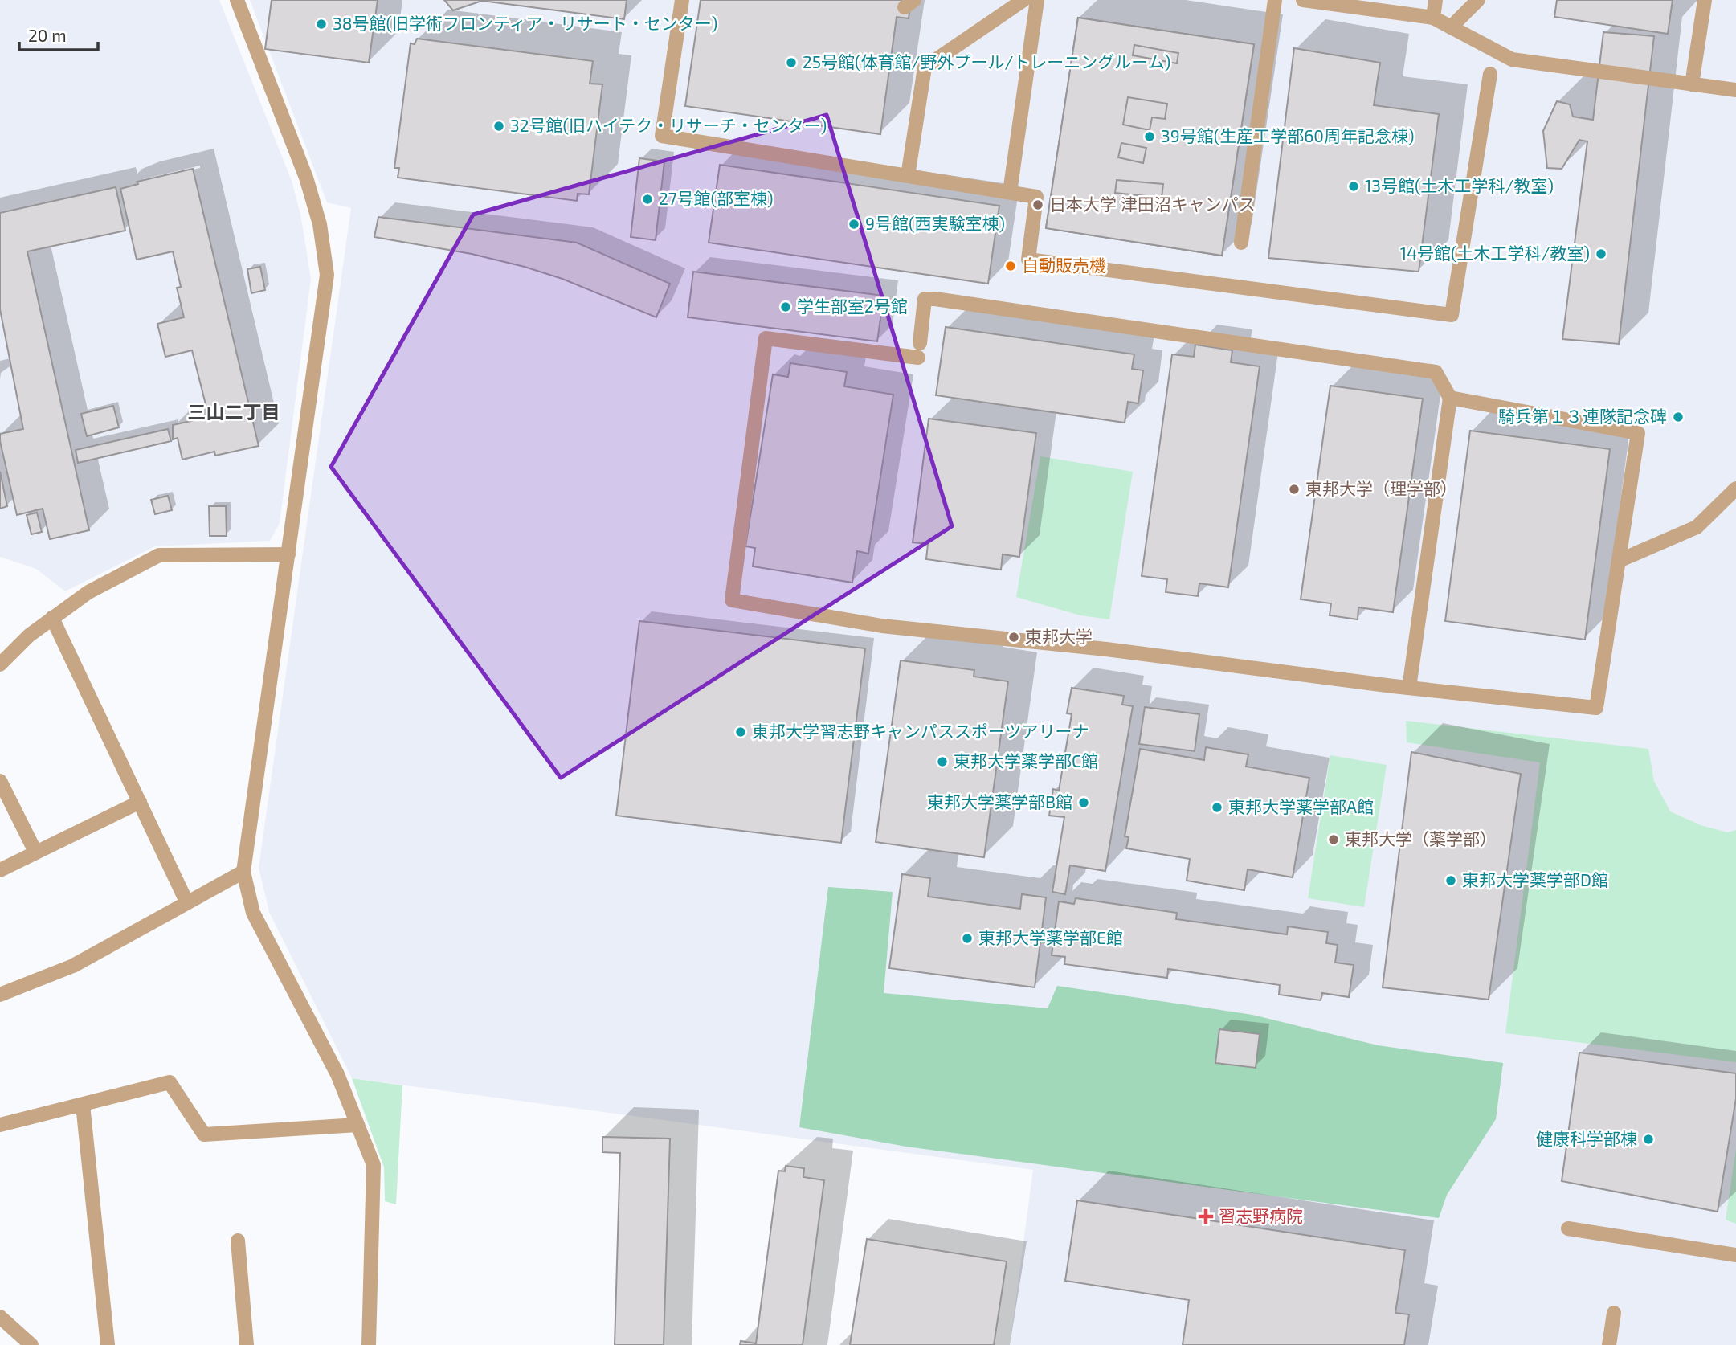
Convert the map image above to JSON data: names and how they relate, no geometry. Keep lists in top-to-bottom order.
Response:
{
  "districts": ["三山二丁目"],
  "places": {
    "other": [
      "38号館(旧学術フロンティア・リサート・センター)",
      "25号館(体育館/野外プール/トレーニングルーム)",
      "32号館(旧ハイテク・リサーチ・センター)",
      "39号館(生産工学部60周年記念棟)",
      "13号館(土木工学科/教室)",
      "27号館(部室棟)",
      "日本大学 津田沼キャンパス",
      "9号館(西実験室棟)",
      "14号館(土木工学科/教室)",
      "自動販売機",
      "学生部室2号館",
      "騎兵第１３連隊記念碑",
      "東邦大学（理学部）",
      "東邦大学",
      "東邦大学習志野キャンパススポーツアリーナ",
      "東邦大学薬学部C館",
      "東邦大学薬学部B館",
      "東邦大学薬学部A館",
      "東邦大学（薬学部）",
      "東邦大学薬学部D館",
      "東邦大学薬学部E館",
      "健康科学部棟"
    ],
    "health": ["習志野病院"]
  },
  "scale_bar": "20 m"
}
